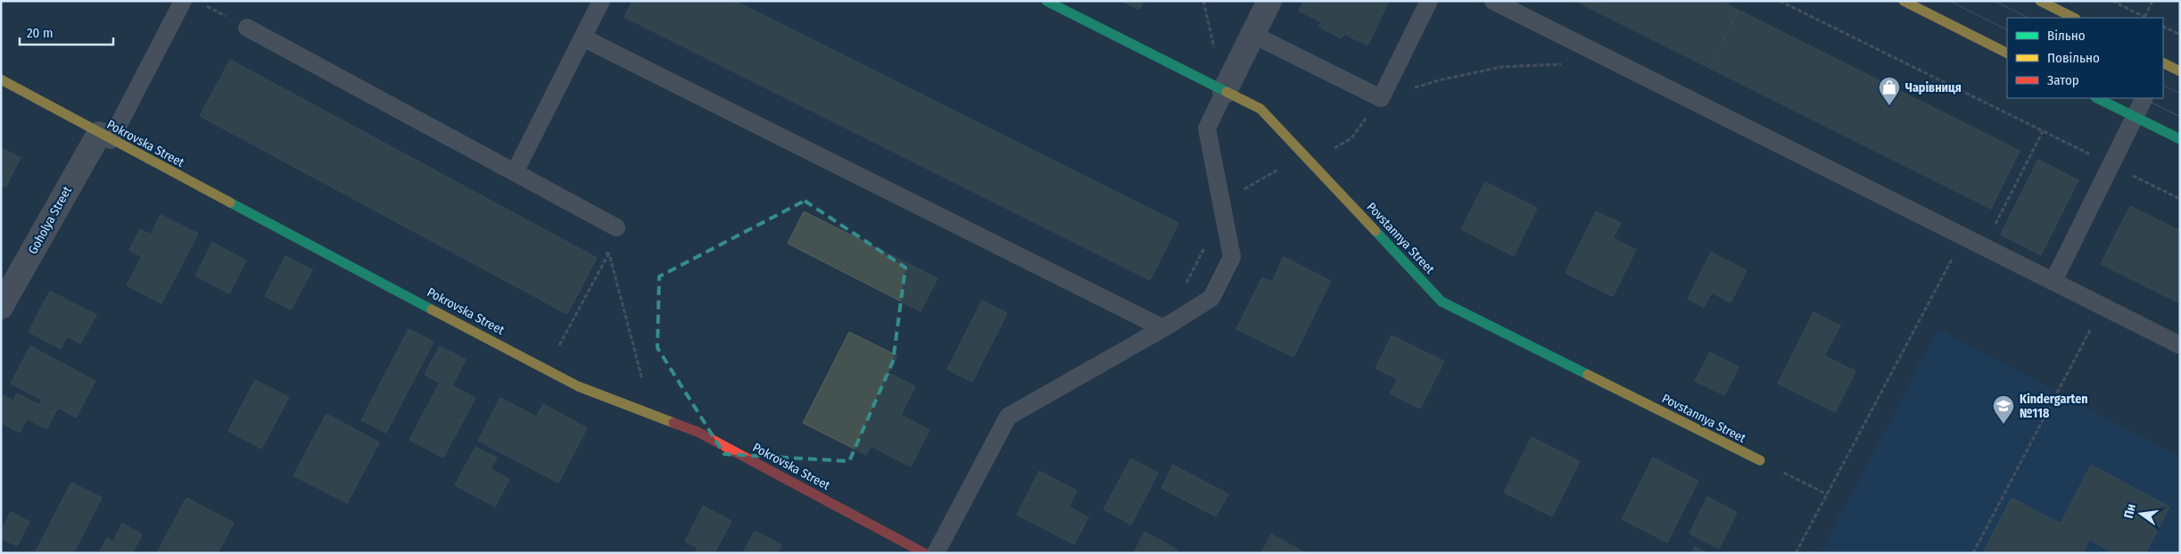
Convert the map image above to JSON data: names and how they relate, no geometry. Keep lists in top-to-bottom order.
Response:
{
  "streets": {
    "street": ["Pokrovska Street", "Goholya Street", "Povstannya Street"]
  },
  "crossings": [
    ["Pokrovska Street", "Goholya Street"]
  ],
  "places": {
    "shop": ["Чарівниця"],
    "school or university": ["Kindergarten №118"]
  },
  "legend": ["Вільно", "Повільно", "Затор"],
  "scale_bar": "20 m",
  "north": "left"
}
